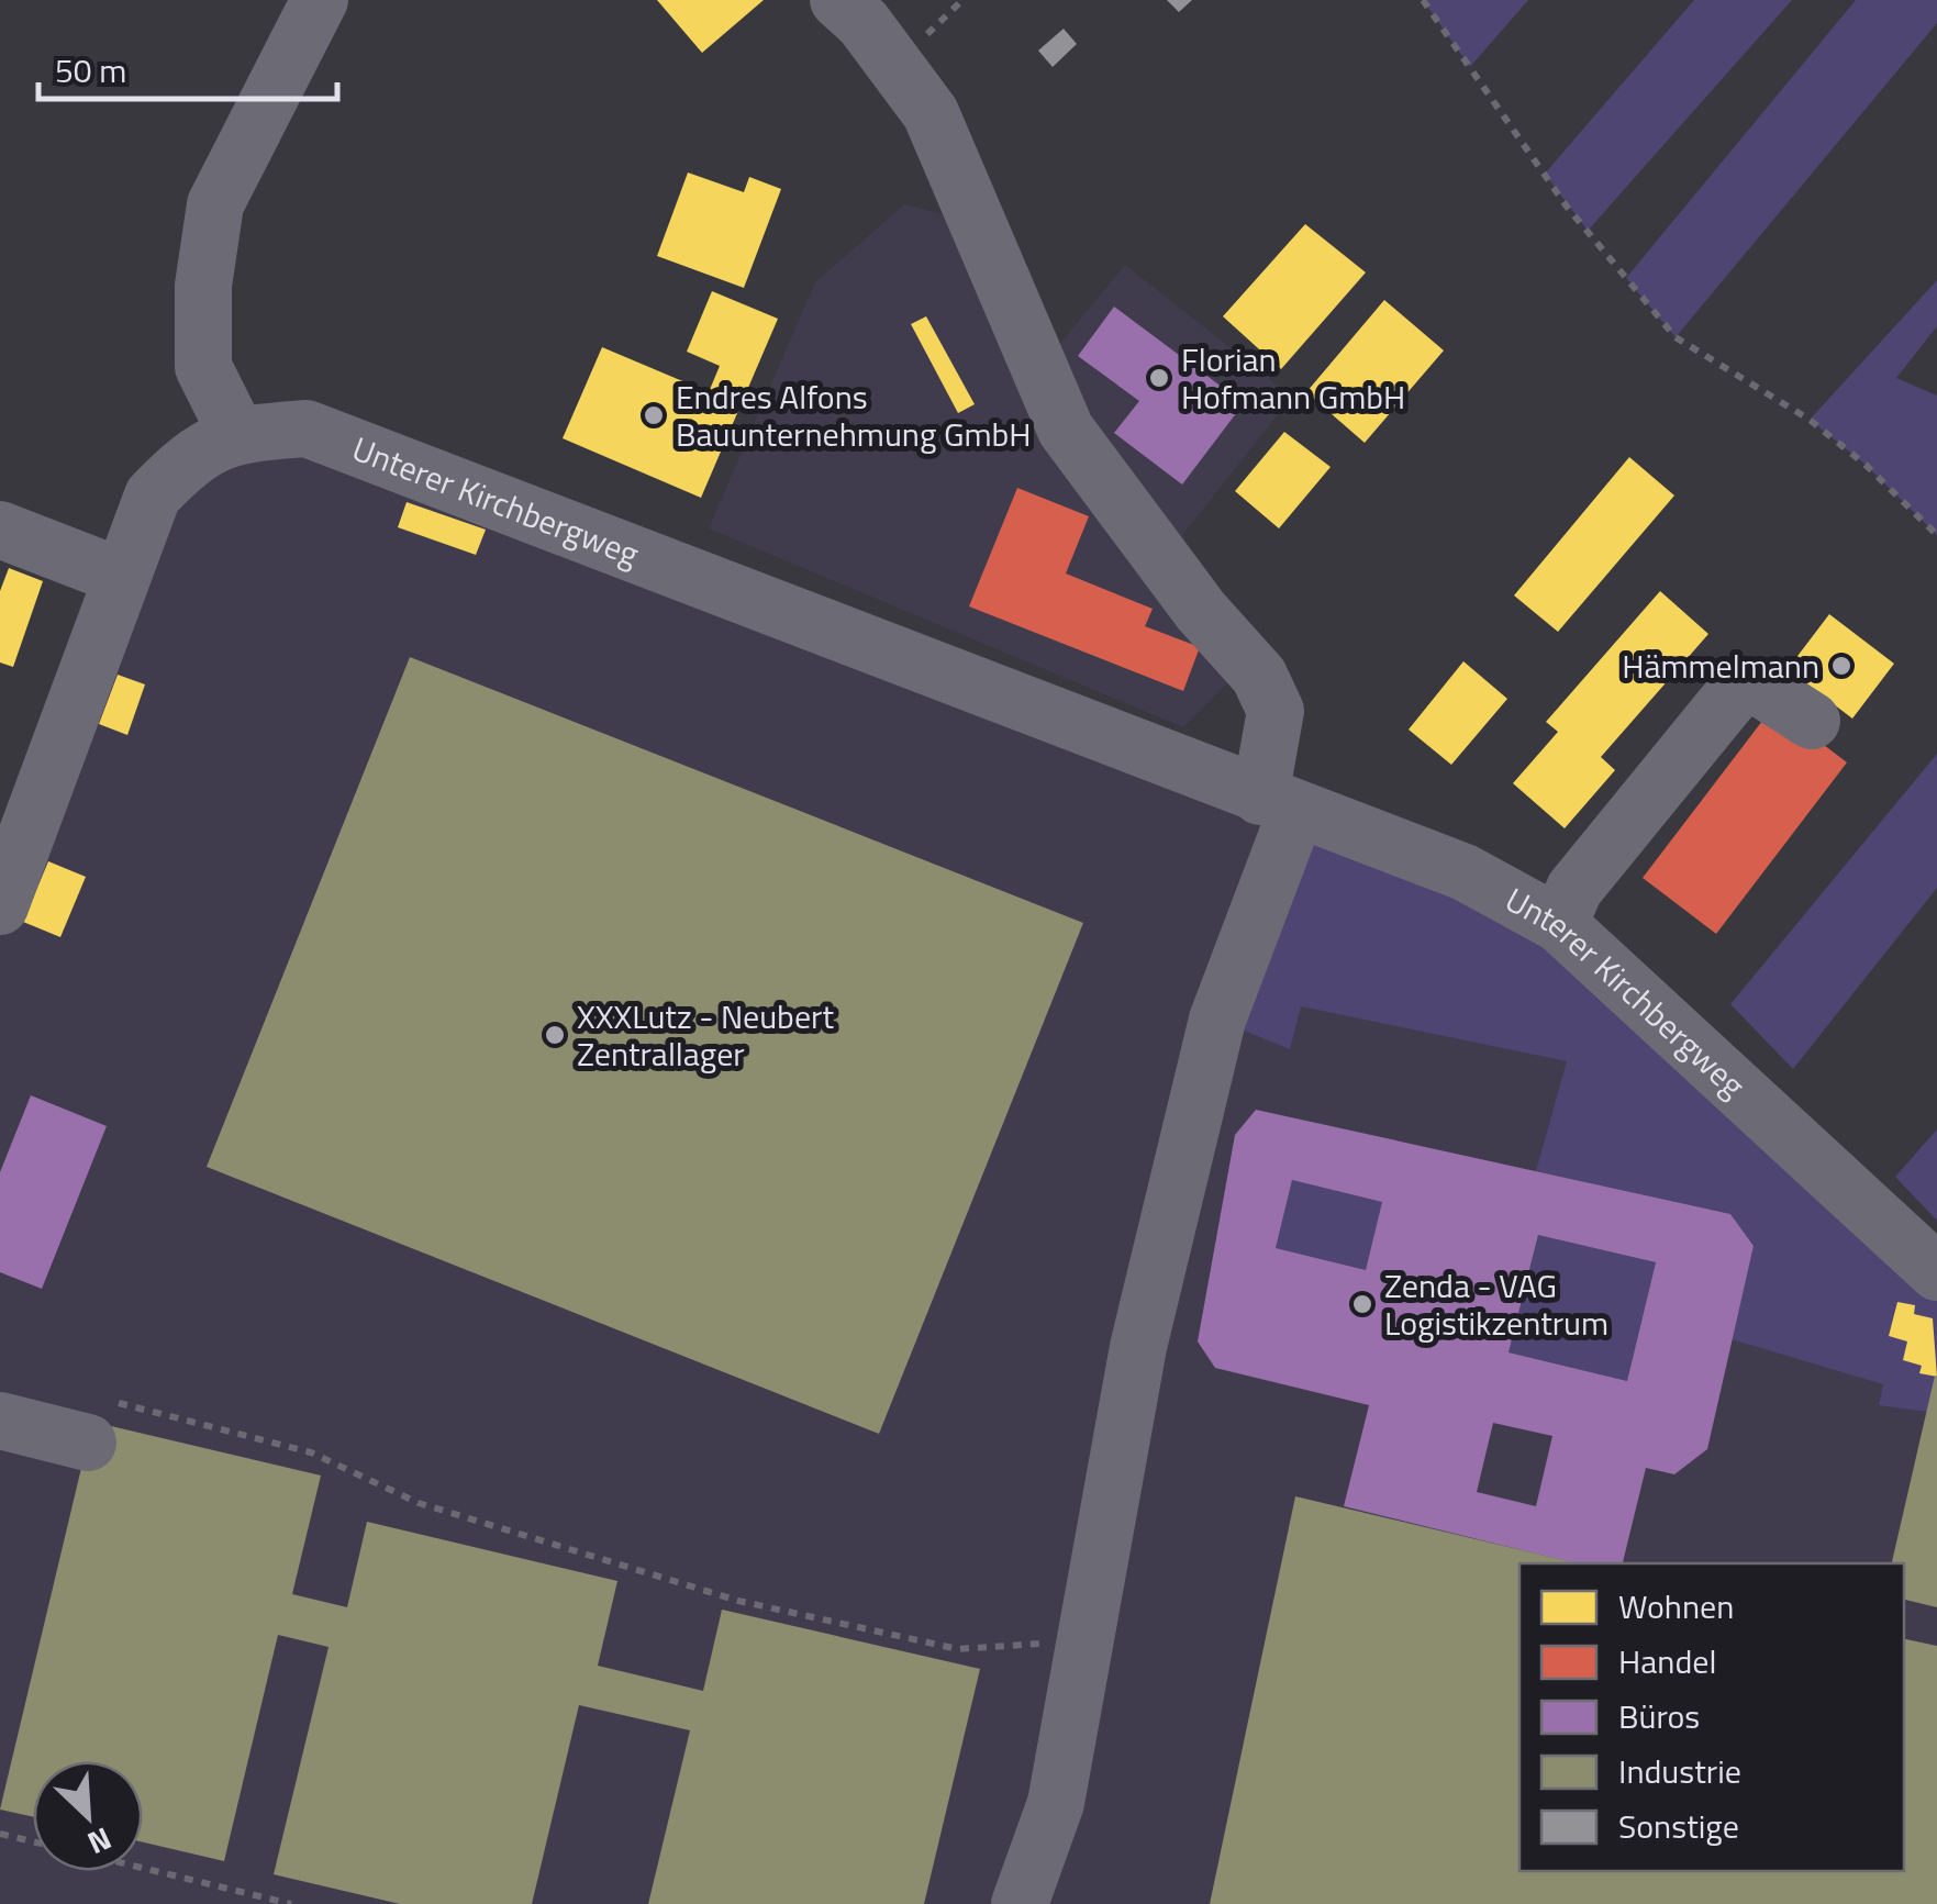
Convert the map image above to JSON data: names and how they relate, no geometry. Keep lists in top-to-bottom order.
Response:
{
  "streets": {
    "street": ["Unterer Kirchbergweg"]
  },
  "places": [
    "Florian Hofmann GmbH",
    "Endres Alfons Bauunternehmung GmbH",
    "Hämmelmann",
    "XXXLutz - Neubert Zentrallager",
    "Zenda - VAG Logistikzentrum"
  ],
  "legend": [
    "Wohnen",
    "Handel",
    "Büros",
    "Industrie",
    "Sonstige"
  ],
  "scale_bar": "50 m",
  "north": "bottom right"
}
